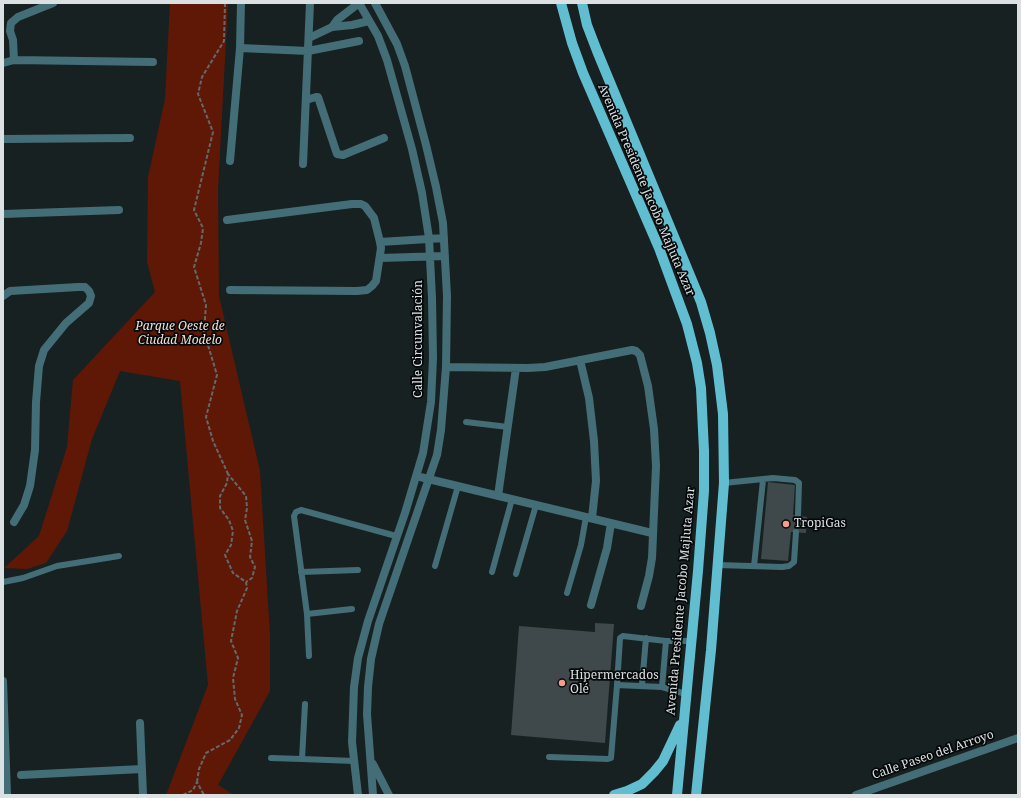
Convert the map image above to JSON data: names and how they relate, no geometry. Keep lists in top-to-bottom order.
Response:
{
  "streets": {
    "main road": ["Avenida Presidente Jacobo Majluta Azar"],
    "street": ["Calle Circunvalación", "Calle Paseo del Arroyo"]
  },
  "parks": ["Parque Oeste de Ciudad Modelo"],
  "places": ["TropiGas", "Hipermercados Olé"]
}
